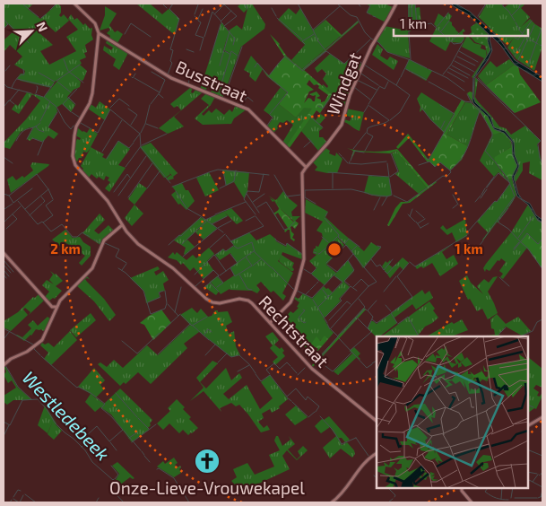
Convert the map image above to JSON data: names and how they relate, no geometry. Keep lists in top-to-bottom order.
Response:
{
  "streets": {
    "street": ["Busstraat", "Windgat", "Rechtstraat"]
  },
  "crossings": [
    ["Busstraat", "Windgat"],
    ["Windgat", "Rechtstraat"]
  ],
  "water": ["Westledebeek"],
  "places": {
    "church": ["Onze-Lieve-Vrouwekapel"]
  },
  "scale_bar": "1 km",
  "north": "top right",
  "rings": ["1 km", "2 km"]
}
